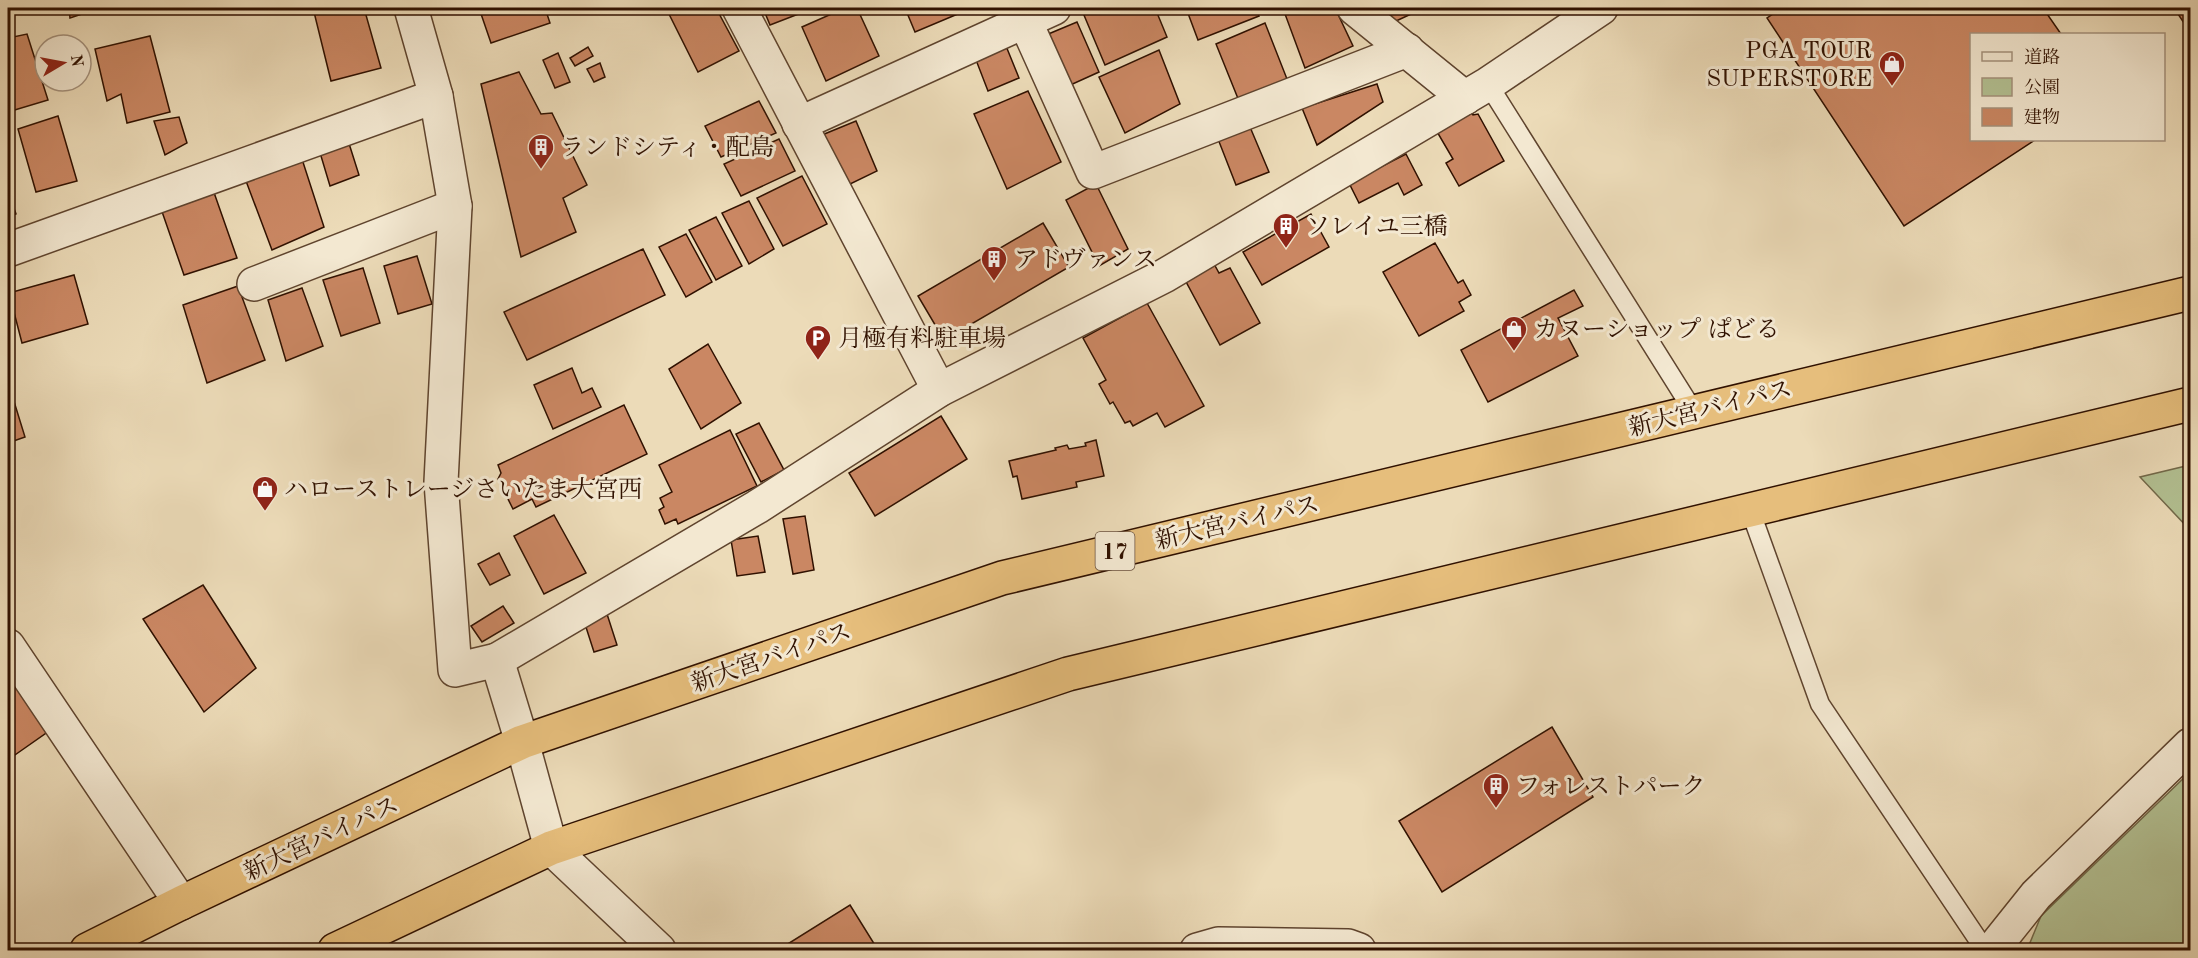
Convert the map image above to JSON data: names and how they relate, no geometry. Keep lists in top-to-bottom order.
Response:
{
  "streets": {
    "highway": ["新大宮バイパス", "17"]
  },
  "places": {
    "shop": ["PGA TOUR SUPERSTORE", "カヌーショップ ぱどる", "ハローストレージさいたま大宮西"],
    "building": [
      "ランドシティ・配島",
      "ソレイユ三橋",
      "アドヴァンス",
      "フォレストパーク"
    ],
    "parking": ["月極有料駐車場"]
  },
  "legend": ["道路", "公園", "建物"],
  "north": "right"
}
